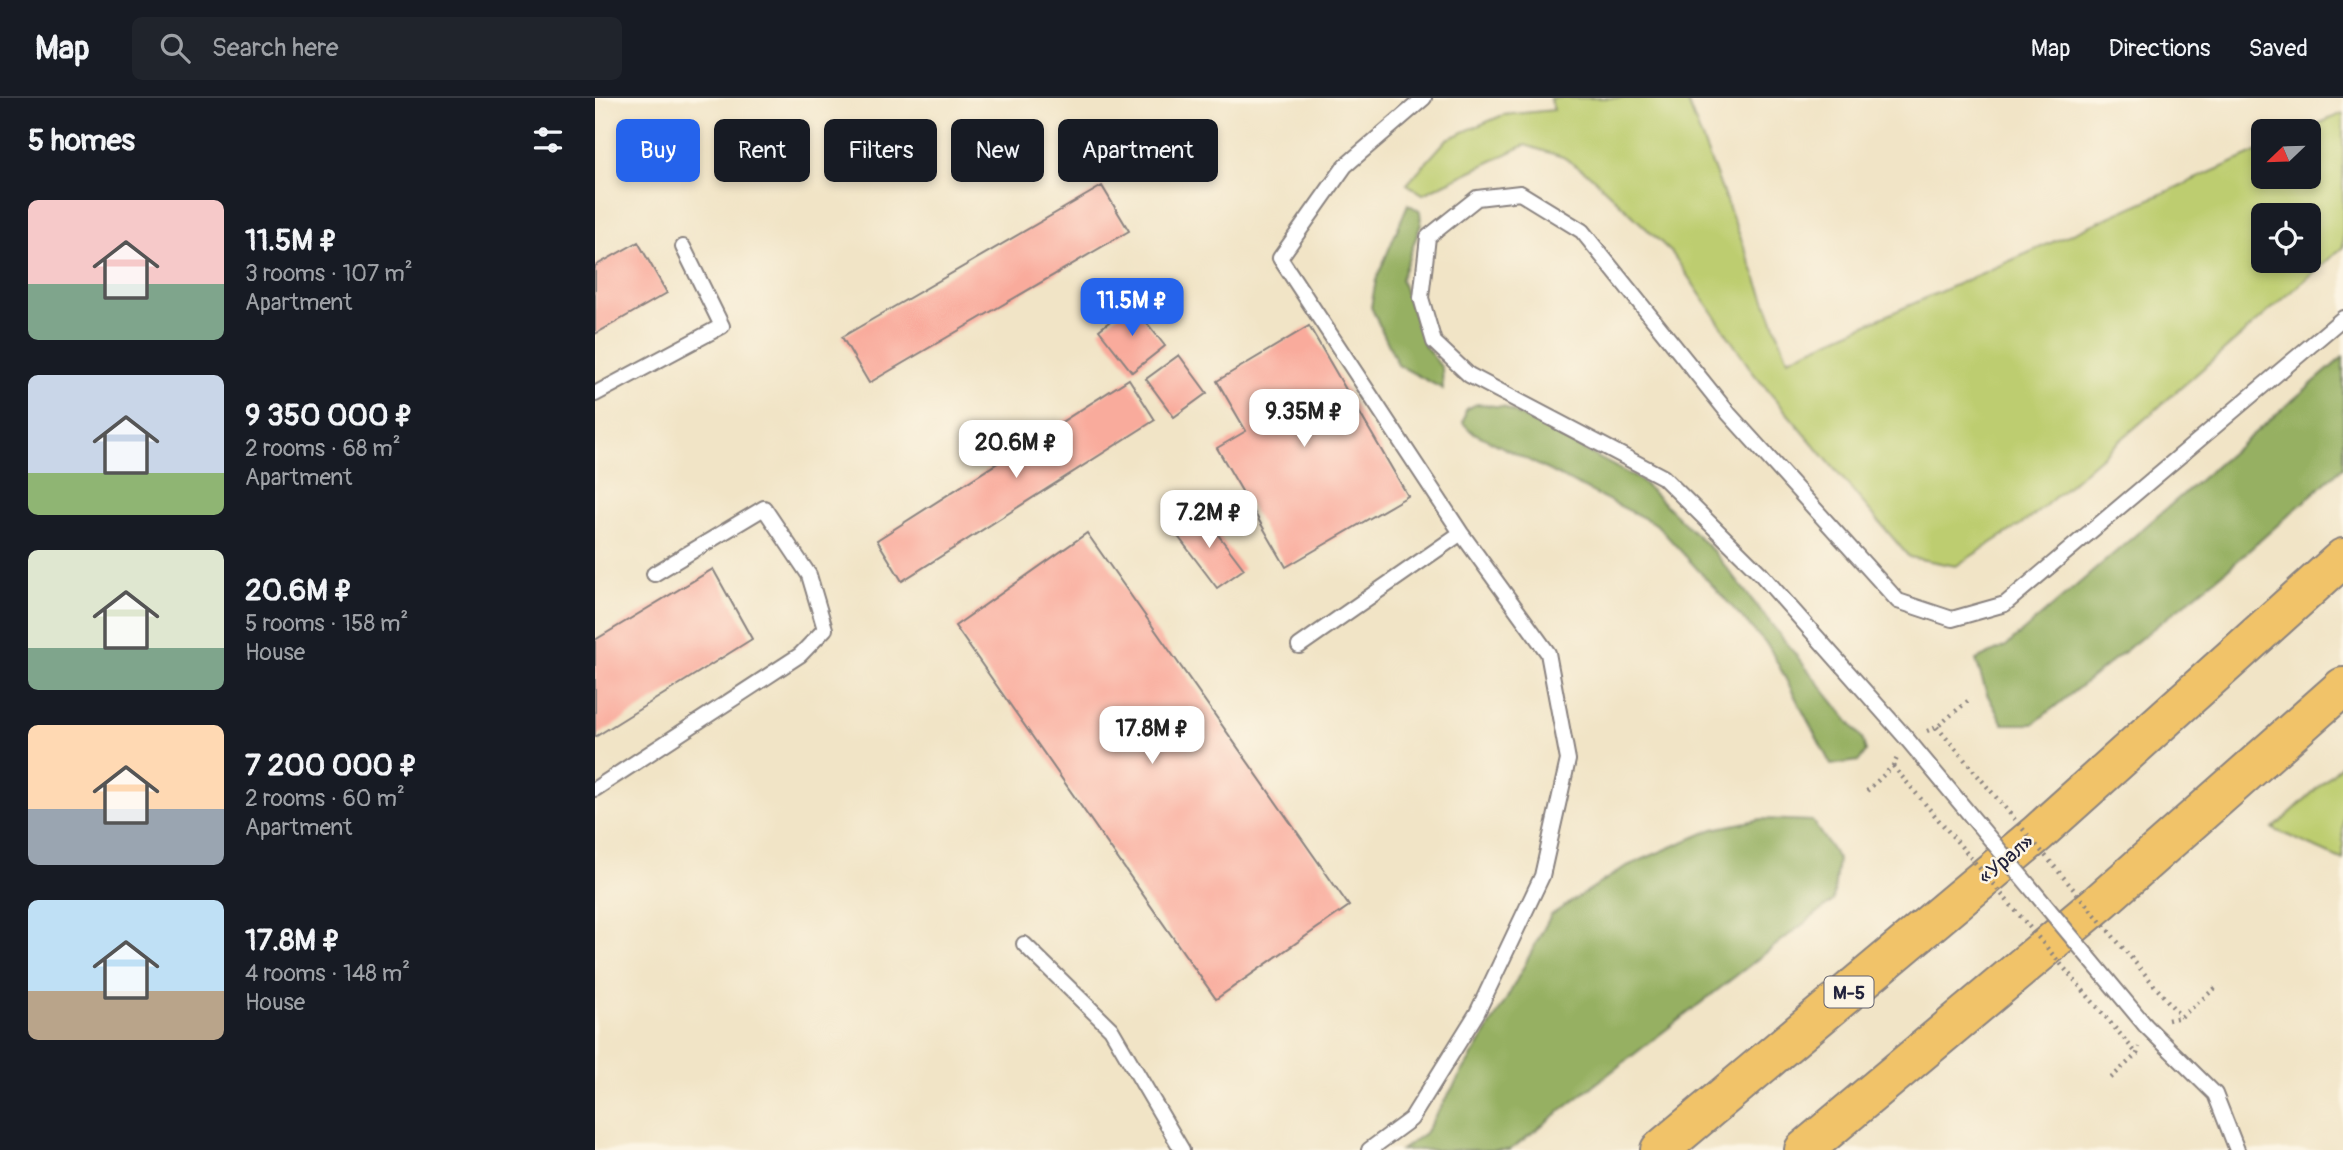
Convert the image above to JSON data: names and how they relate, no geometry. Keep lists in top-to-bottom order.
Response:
{
  "streets": {
    "main road": ["«Урал»", "М-5"]
  },
  "north": "bottom left",
  "page": {
    "header": "Map",
    "search": "Search here",
    "nav": ["Map", "Directions", "Saved"],
    "heading": "5 homes",
    "chip": [
      "Buy",
      "Rent",
      "Filters",
      "New",
      "Apartment"
    ],
    "list": [
      {
        "name": "11.5M ₽",
        "note": "3 rooms · 107 m² · Apartment"
      },
      {
        "name": "9 350 000 ₽",
        "note": "2 rooms · 68 m² · Apartment"
      },
      {
        "name": "20.6M ₽",
        "note": "5 rooms · 158 m² · House"
      },
      {
        "name": "7 200 000 ₽",
        "note": "2 rooms · 60 m² · Apartment"
      },
      {
        "name": "17.8M ₽",
        "note": "4 rooms · 148 m² · House"
      }
    ],
    "price": [
      "11.5M ₽",
      "9.35M ₽",
      "20.6M ₽",
      "7.2M ₽",
      "17.8M ₽"
    ]
  }
}
